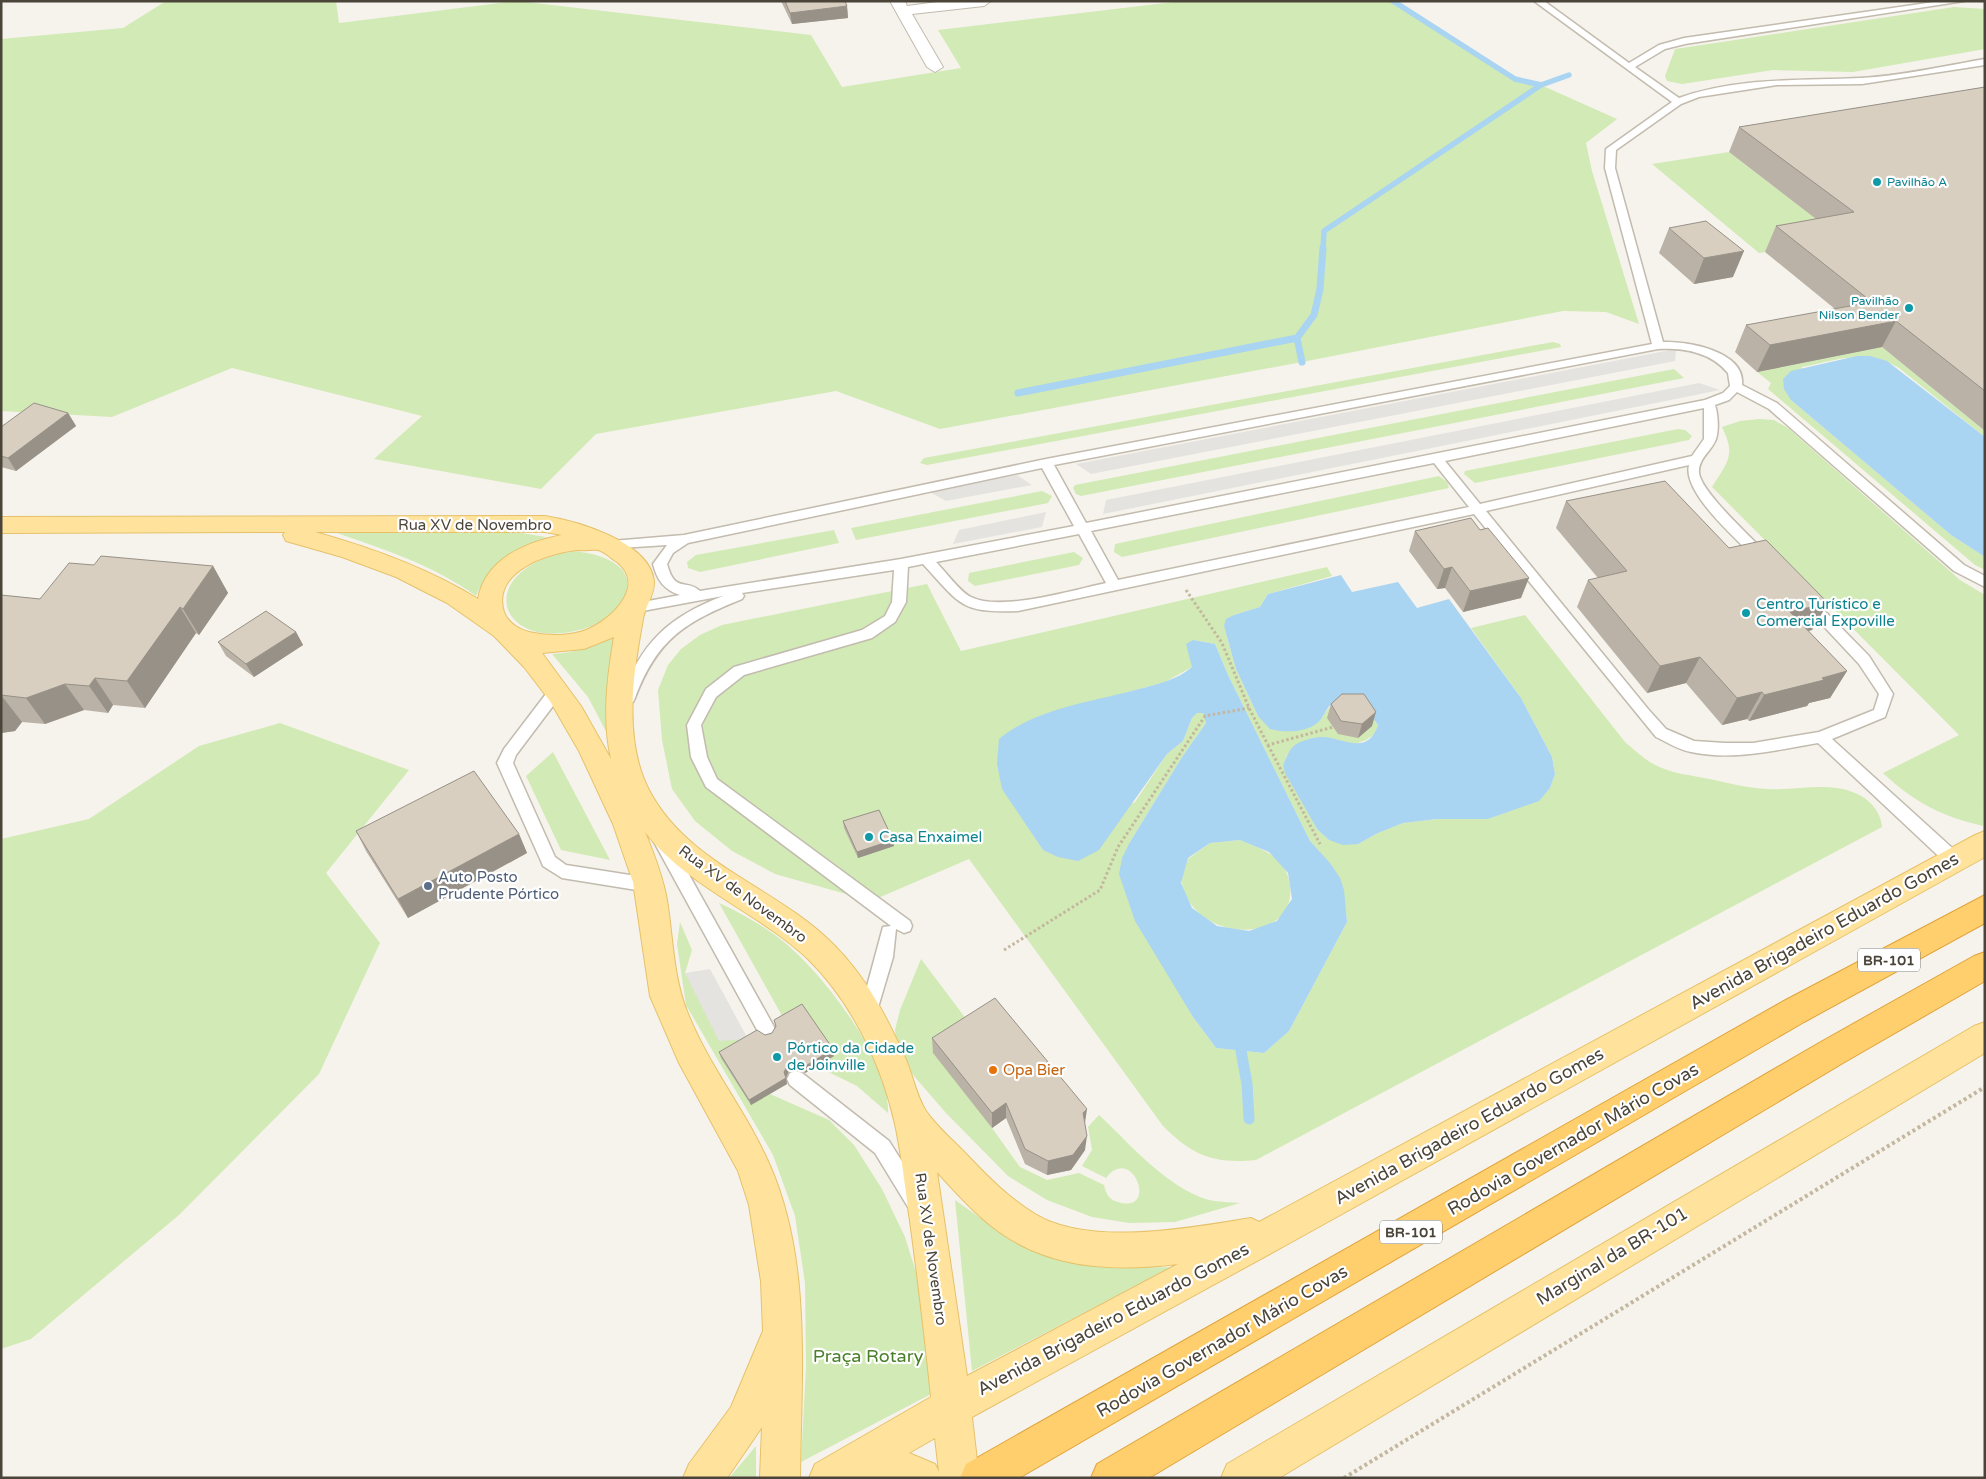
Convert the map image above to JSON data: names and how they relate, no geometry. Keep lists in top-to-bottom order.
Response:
{
  "streets": {
    "highway": ["BR-101", "Rodovia Governador Mário Covas"],
    "main road": ["Rua XV de Novembro", "Avenida Brigadeiro Eduardo Gomes", "Marginal da BR-101"]
  },
  "crossings": [
    ["Rua XV de Novembro", "Avenida Brigadeiro Eduardo Gomes"]
  ],
  "parks": ["Praça Rotary"],
  "places": [
    "Pavilhão A",
    "Pavilhão Nilson Bender",
    "Centro Turístico e Comercial Expoville",
    "Casa Enxaimel",
    "Auto Posto Prudente Pórtico",
    "Pórtico da Cidade de Joinville",
    "Opa Bier"
  ]
}
